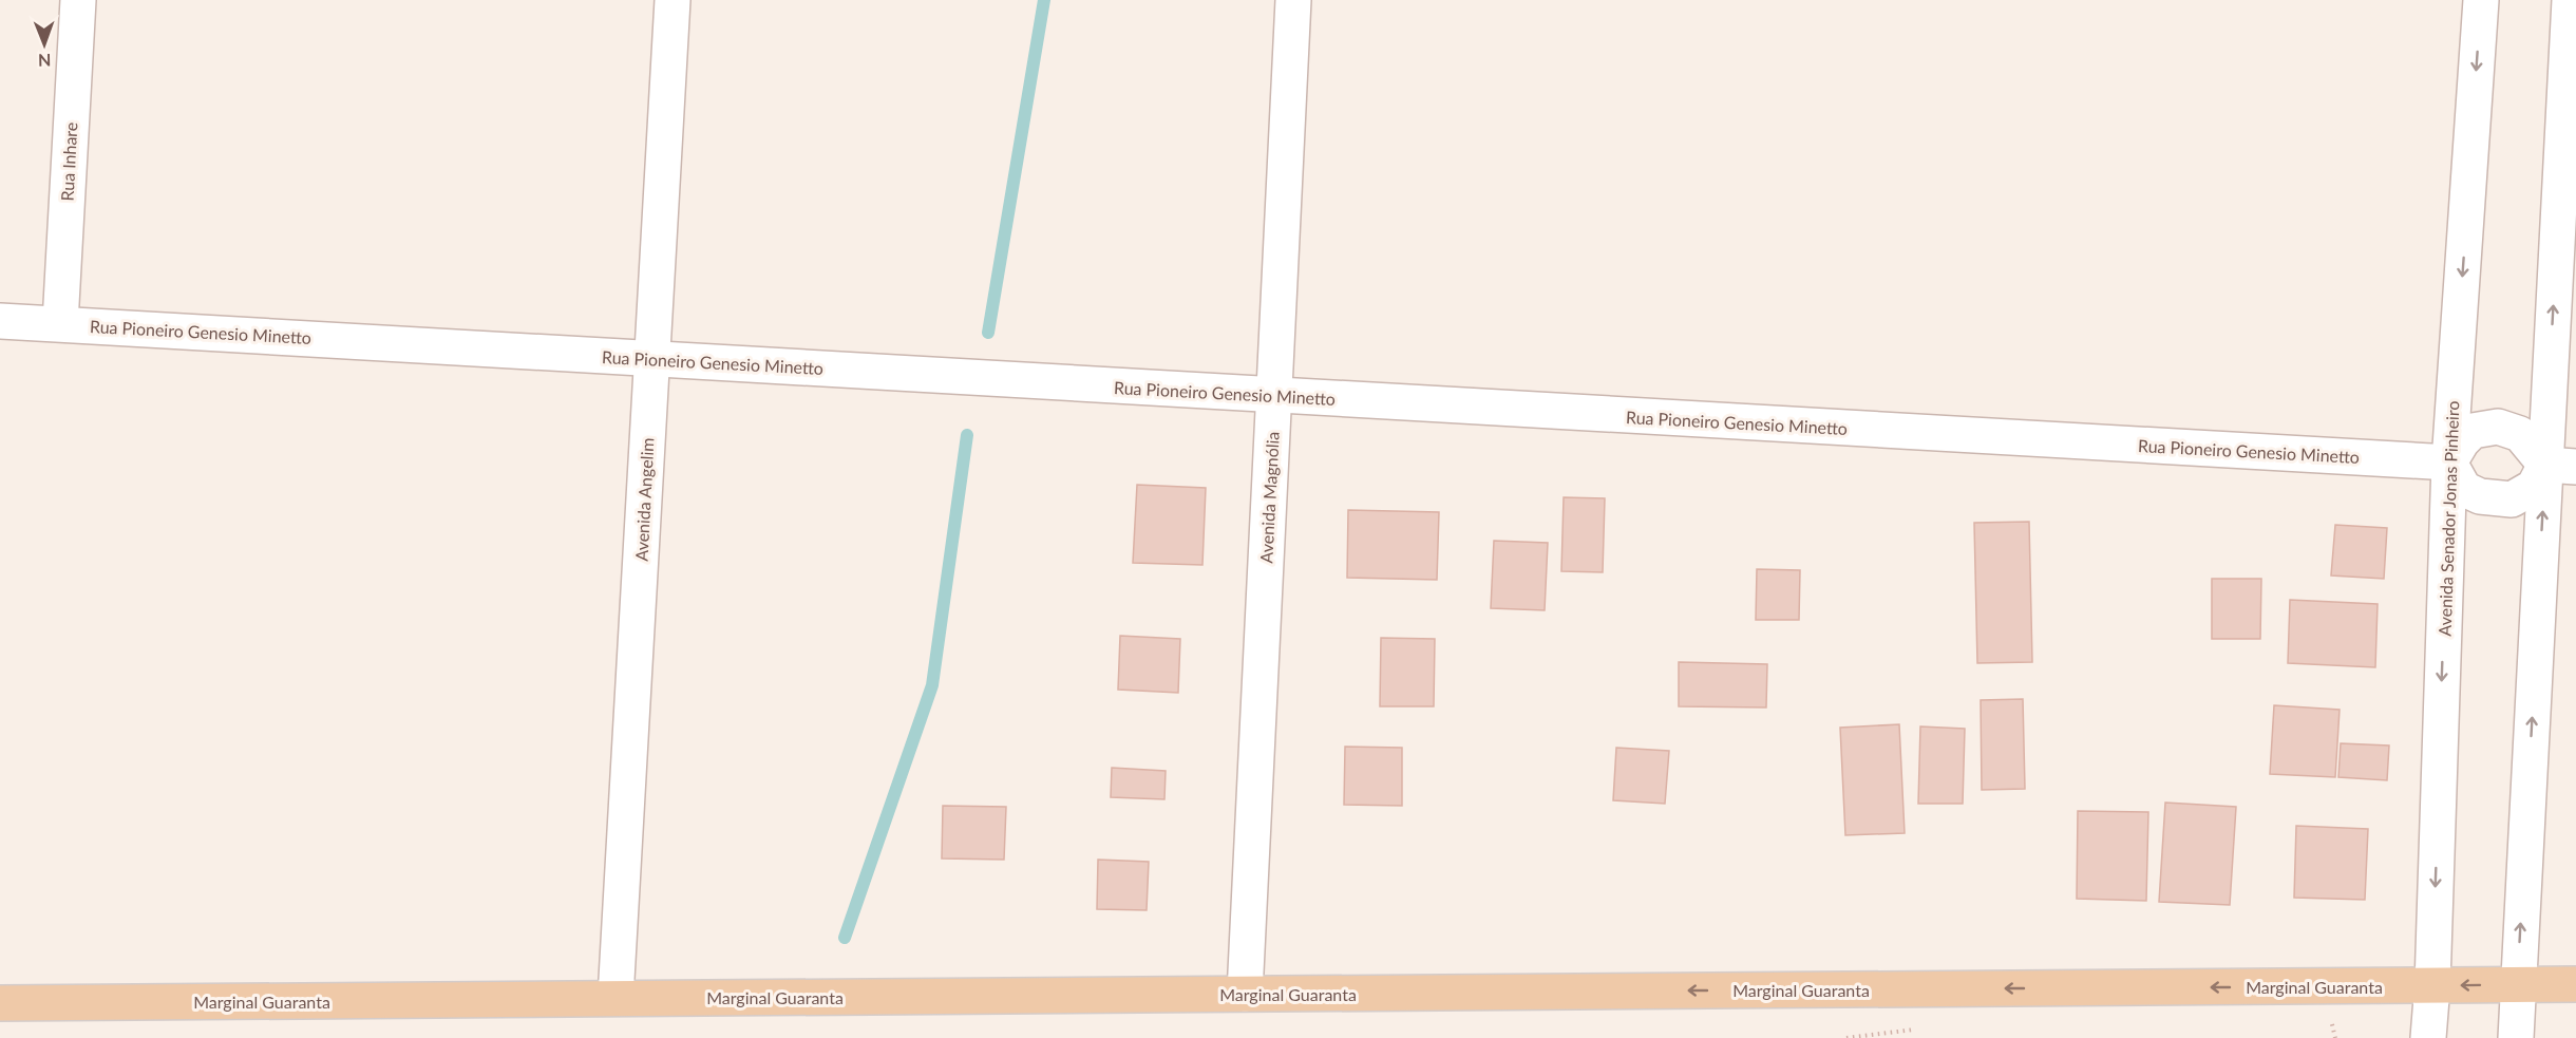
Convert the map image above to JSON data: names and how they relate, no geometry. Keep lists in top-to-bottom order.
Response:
{
  "streets": {
    "main road": ["Marginal Guaranta"],
    "street": [
      "Rua Inhare",
      "Rua Pioneiro Genesio Minetto",
      "Avenida Magnólia",
      "Avenida Angelim",
      "Avenida Senador Jonas Pinheiro"
    ]
  },
  "crossings": [
    ["Rua Inhare", "Rua Pioneiro Genesio Minetto"],
    ["Rua Pioneiro Genesio Minetto", "Avenida Magnólia"],
    ["Rua Pioneiro Genesio Minetto", "Avenida Angelim"],
    ["Rua Pioneiro Genesio Minetto", "Avenida Senador Jonas Pinheiro"],
    ["Avenida Magnólia", "Marginal Guaranta"],
    ["Avenida Angelim", "Marginal Guaranta"],
    ["Avenida Senador Jonas Pinheiro", "Marginal Guaranta"]
  ],
  "one_way": ["Marginal Guaranta"],
  "north": "bottom"
}
